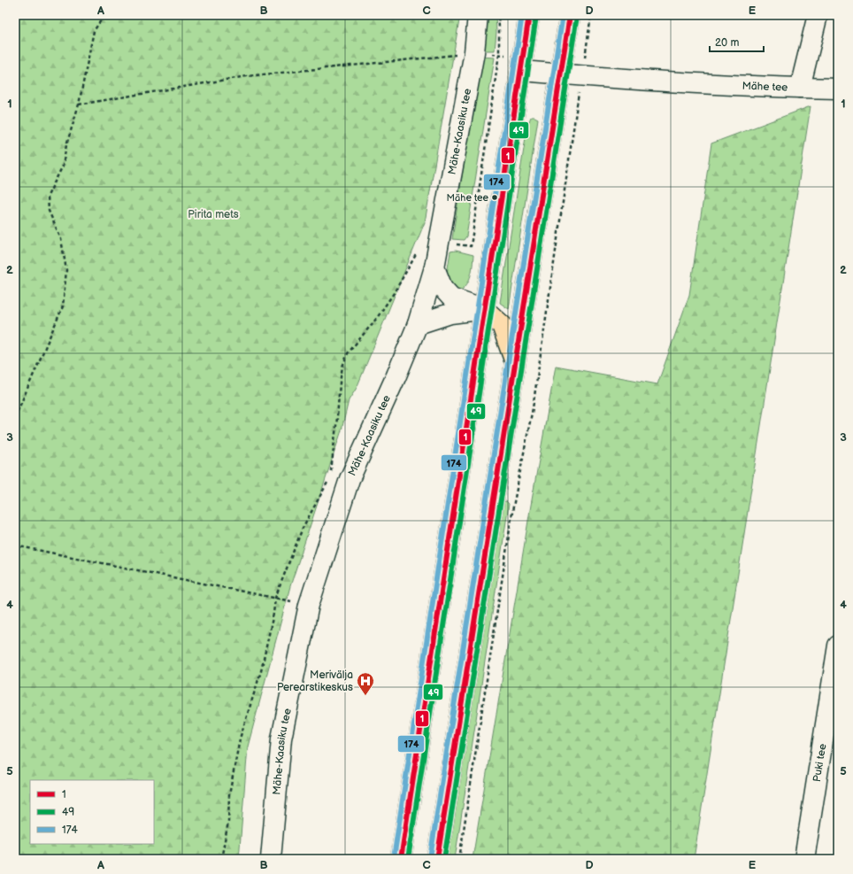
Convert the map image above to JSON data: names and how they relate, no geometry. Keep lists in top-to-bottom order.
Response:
{
  "streets": {
    "street": ["Mähe tee", "Mähe-Kaasiku tee", "Puki tee"]
  },
  "parks": ["Pirita mets"],
  "places": {
    "other": ["Mähe tee"],
    "hospital": ["Merivälja Perearstikeskus"]
  },
  "lines": ["transit line 1", "transit line 174", "transit line 49"],
  "legend": ["1", "49", "174"],
  "scale_bar": "20 m",
  "grid": {
    "columns": [
      "A",
      "B",
      "C",
      "D",
      "E"
    ],
    "rows": [
      "1",
      "2",
      "3",
      "4",
      "5"
    ]
  }
}
